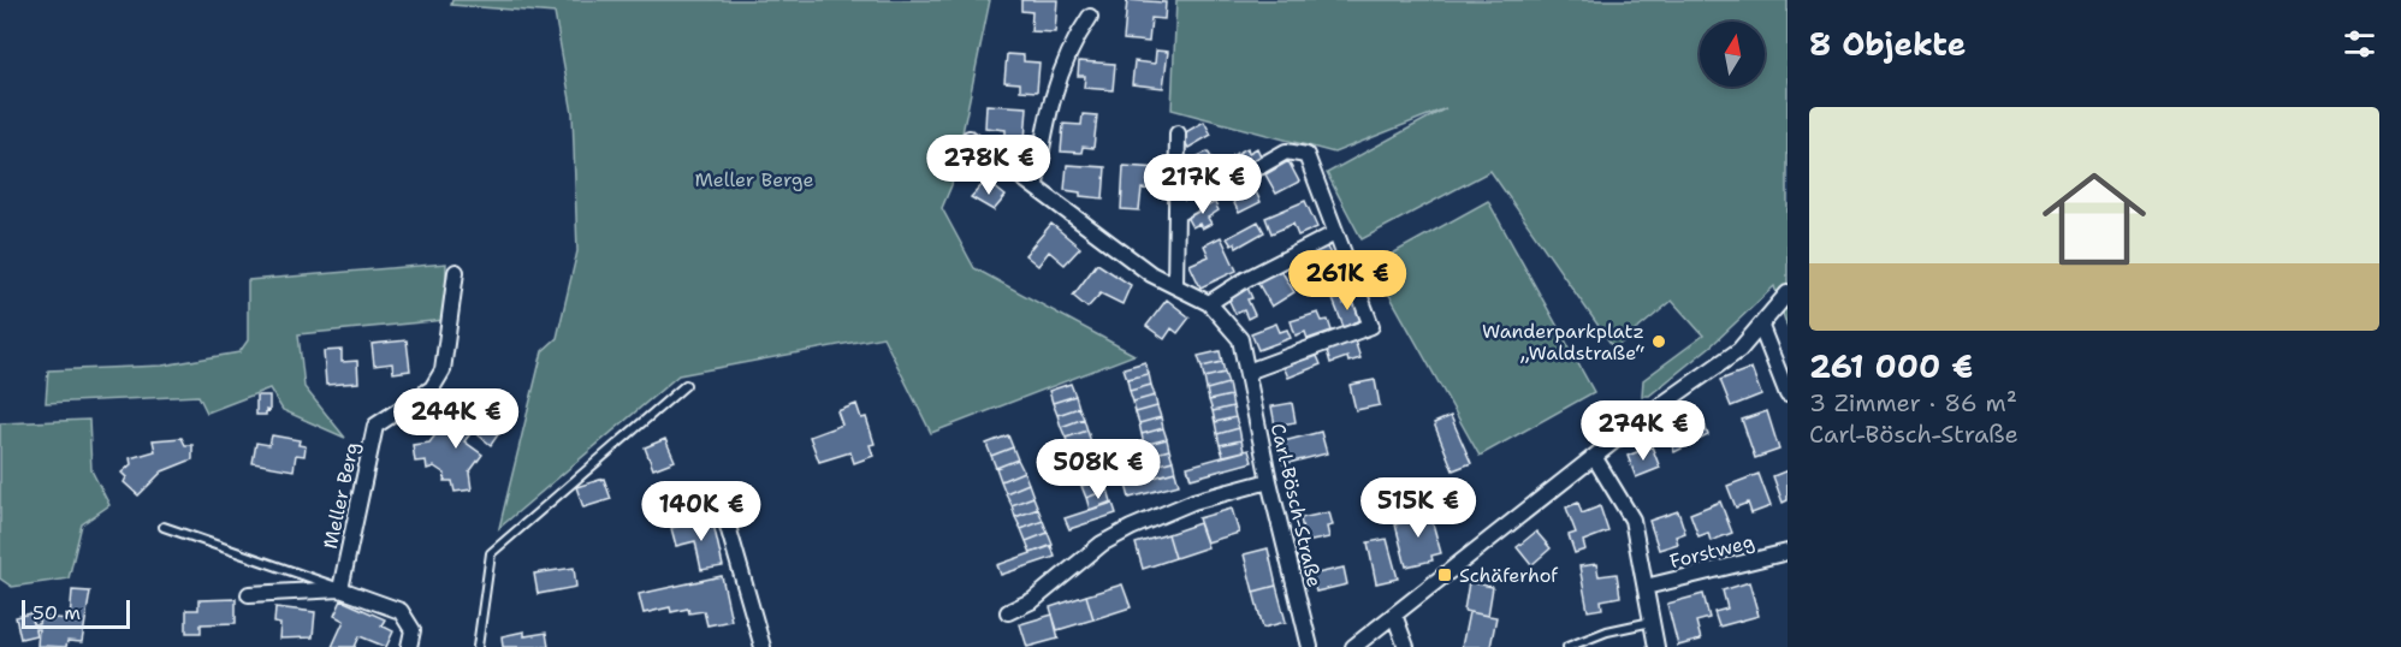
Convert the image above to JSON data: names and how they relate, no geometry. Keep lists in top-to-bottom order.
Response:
{
  "streets": {
    "street": ["Meller Berg", "Carl-Bösch-Straße", "Forstweg"]
  },
  "parks": ["Meller Berge"],
  "places": {
    "other": ["Wanderparkplatz „Waldstraße“"],
    "transit": ["Schäferhof"]
  },
  "scale_bar": "50 m",
  "north": "top",
  "page": {
    "heading": "8 Objekte",
    "list": [
      {
        "name": "261 000 €",
        "note": "3 Zimmer · 86 m² · Carl-Bösch-Straße"
      }
    ],
    "price": [
      "278K €",
      "217K €",
      "261K €",
      "244K €",
      "274K €",
      "508K €",
      "515K €",
      "140K €"
    ],
    "scale": "50 m"
  }
}
